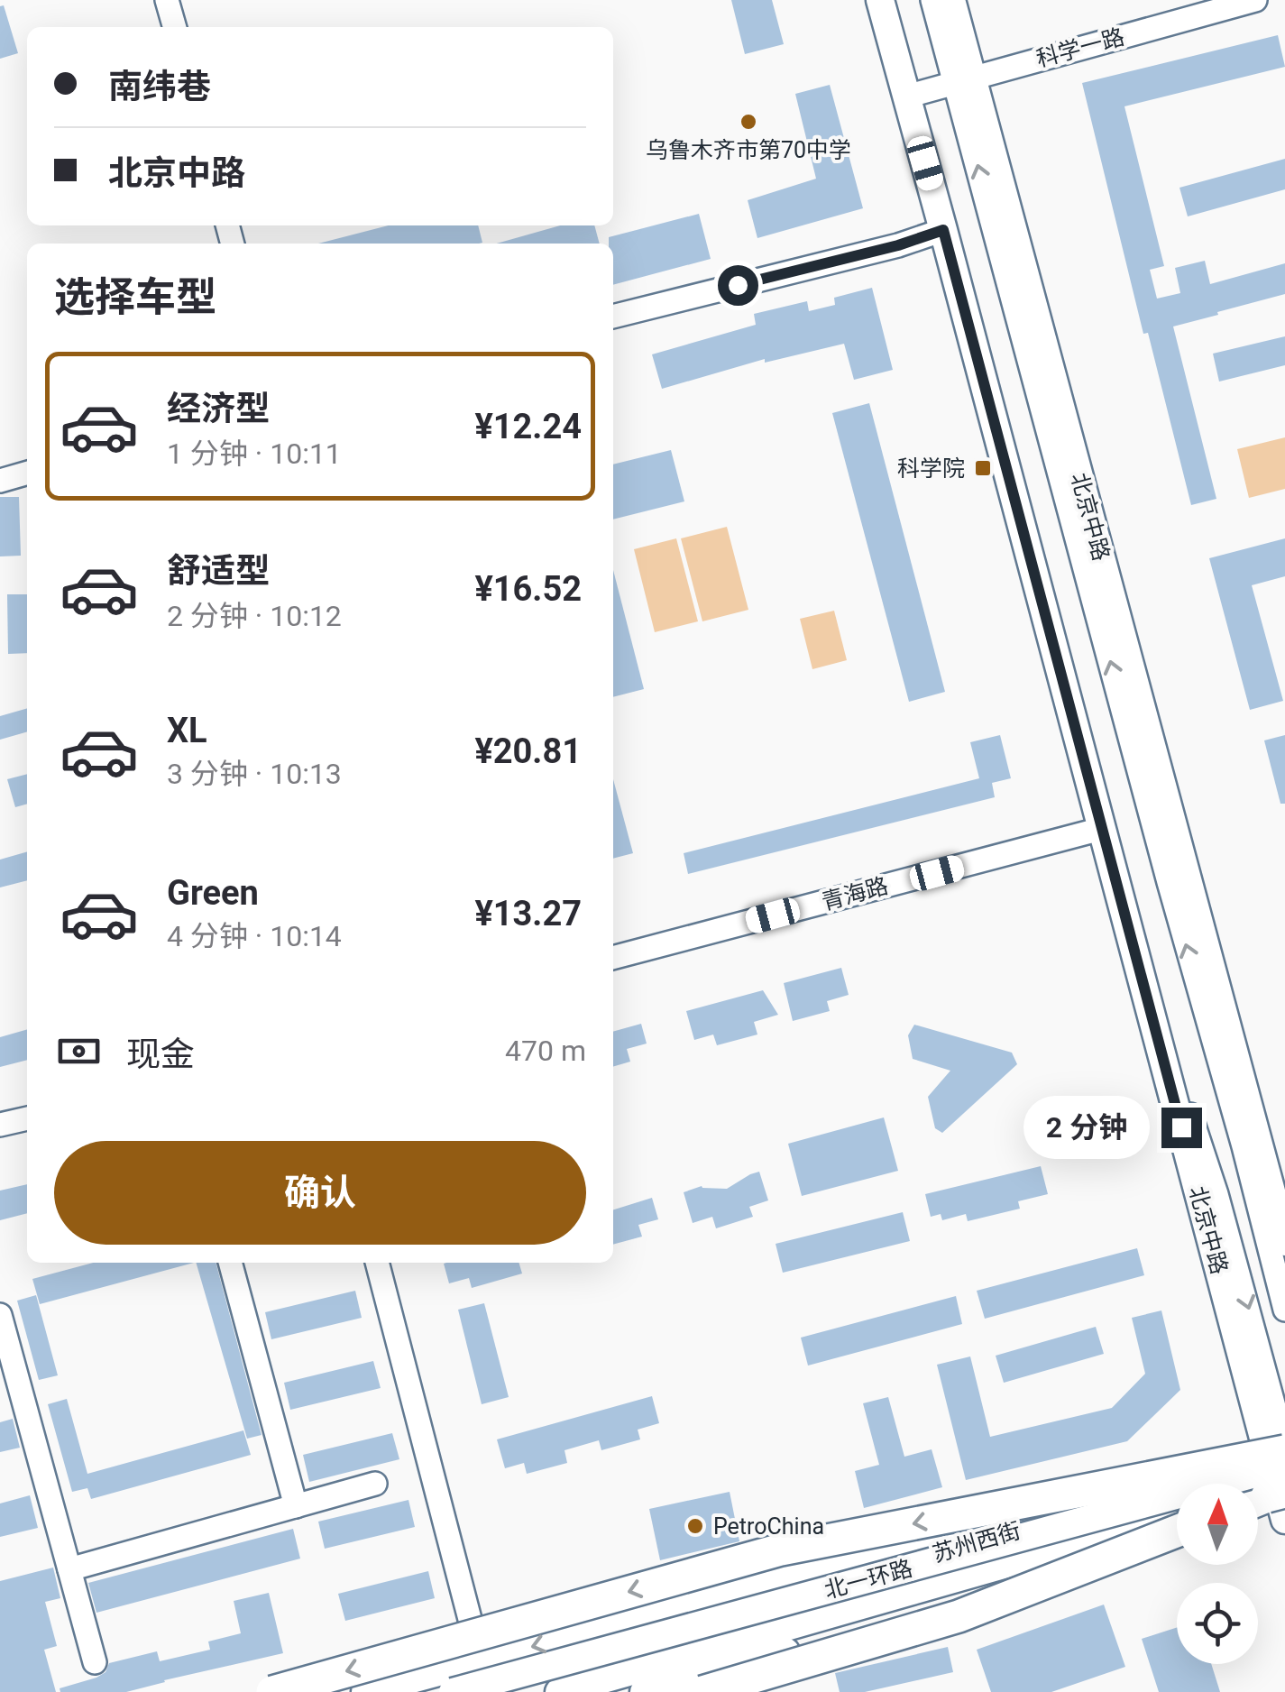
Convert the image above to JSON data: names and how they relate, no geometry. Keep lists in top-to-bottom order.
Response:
{
  "streets": {
    "main road": ["北京中路", "苏州西街", "北一环路"],
    "street": ["科学一路", "青海路"]
  },
  "crossings": [
    ["科学一路", "北京中路"],
    ["北京中路", "青海路"],
    ["北京中路", "苏州西街"],
    ["北京中路", "北一环路"],
    ["苏州西街", "北一环路"]
  ],
  "places": {
    "other": ["乌鲁木齐市第70中学", "PetroChina"],
    "transit": ["科学院"]
  },
  "north": "top",
  "page": {
    "banner": ["南纬巷", "北京中路"],
    "heading": "选择车型",
    "list": [
      {
        "name": "经济型",
        "note": "1 分钟 · 10:11",
        "value": "¥12.24"
      },
      {
        "name": "舒适型",
        "note": "2 分钟 · 10:12",
        "value": "¥16.52"
      },
      {
        "name": "XL",
        "note": "3 分钟 · 10:13",
        "value": "¥20.81"
      },
      {
        "name": "Green",
        "note": "4 分钟 · 10:14",
        "value": "¥13.27"
      }
    ],
    "pay": ["现金", "470 m"],
    "bubble": "2 分钟",
    "buttons": "确认"
  }
}
